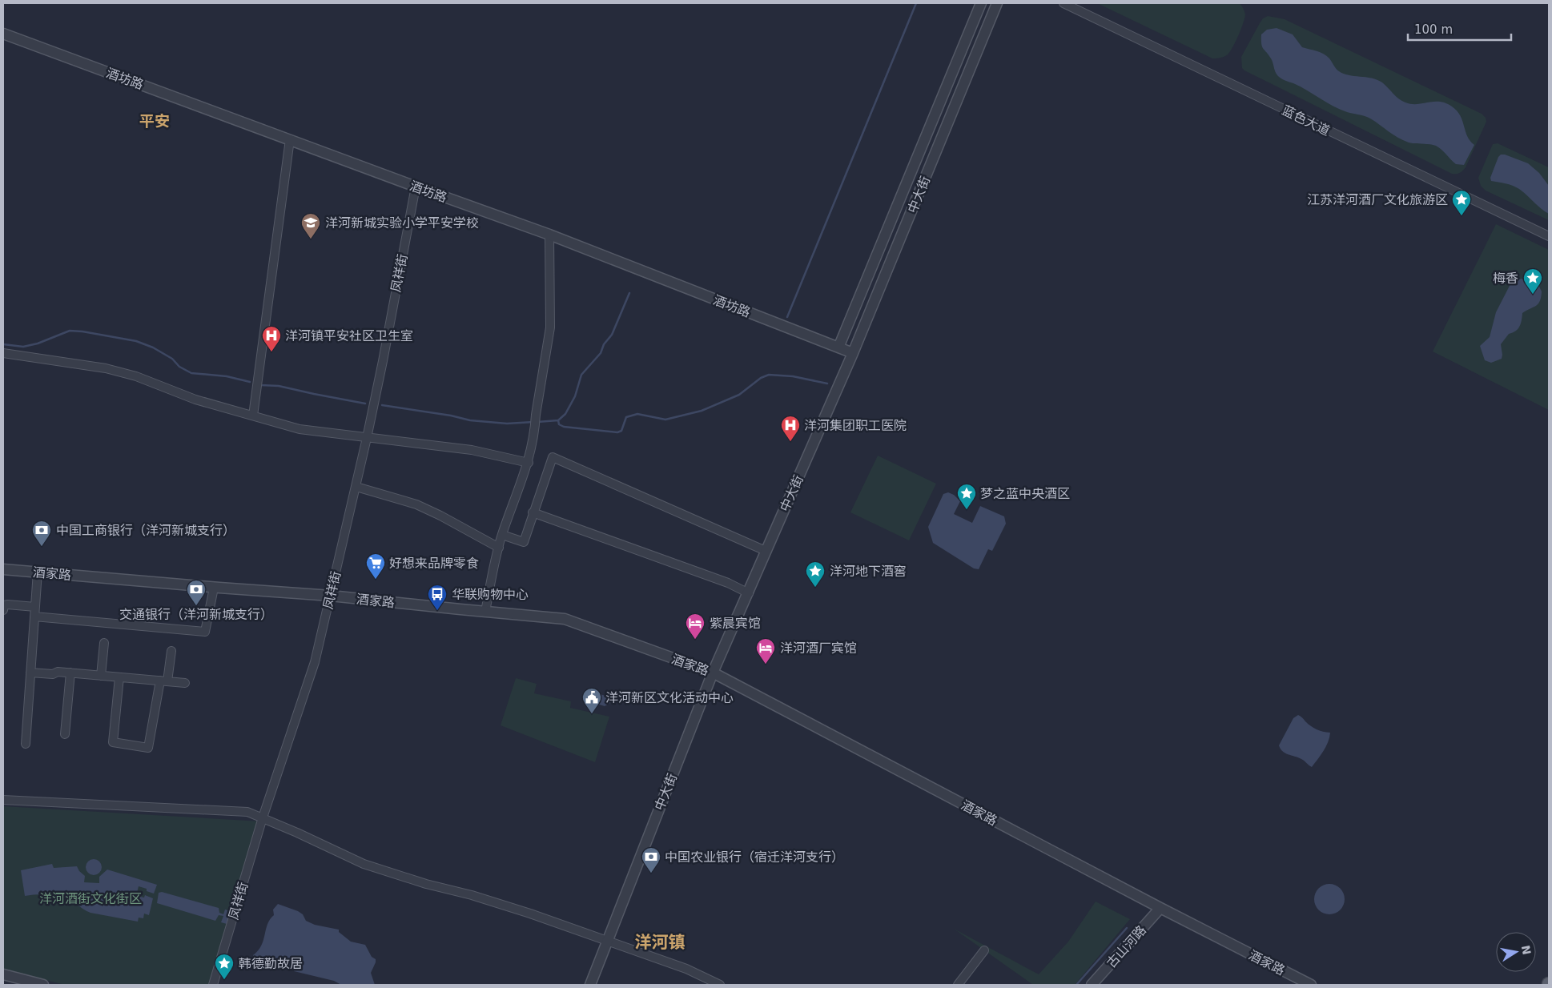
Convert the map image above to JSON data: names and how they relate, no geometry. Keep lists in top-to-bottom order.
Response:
{
  "streets": {
    "street": [
      "酒坊路",
      "蓝色大道",
      "中大街",
      "凤祥街",
      "酒家路",
      "古山河路"
    ]
  },
  "crossings": [
    ["酒坊路", "中大街"],
    ["酒坊路", "凤祥街"],
    ["中大街", "酒家路"],
    ["凤祥街", "酒家路"],
    ["酒家路", "古山河路"]
  ],
  "districts": ["平安", "洋河镇"],
  "parks": ["洋河酒街文化街区"],
  "places": {
    "place": [
      "江苏洋河酒厂文化旅游区",
      "梅香",
      "梦之蓝中央酒区",
      "洋河地下酒窖",
      "韩德勤故居"
    ],
    "school or university": ["洋河新城实验小学平安学校"],
    "hospital": ["洋河镇平安社区卫生室", "洋河集团职工医院"],
    "bank": ["中国工商银行（洋河新城支行）", "交通银行（洋河新城支行）", "中国农业银行（宿迁洋河支行）"],
    "supermarket": ["好想来品牌零食"],
    "bus stop": ["华联购物中心"],
    "hotel": ["紫晨宾馆", "洋河酒厂宾馆"],
    "public building": ["洋河新区文化活动中心"]
  },
  "scale_bar": "100 m",
  "north": "right"
}
